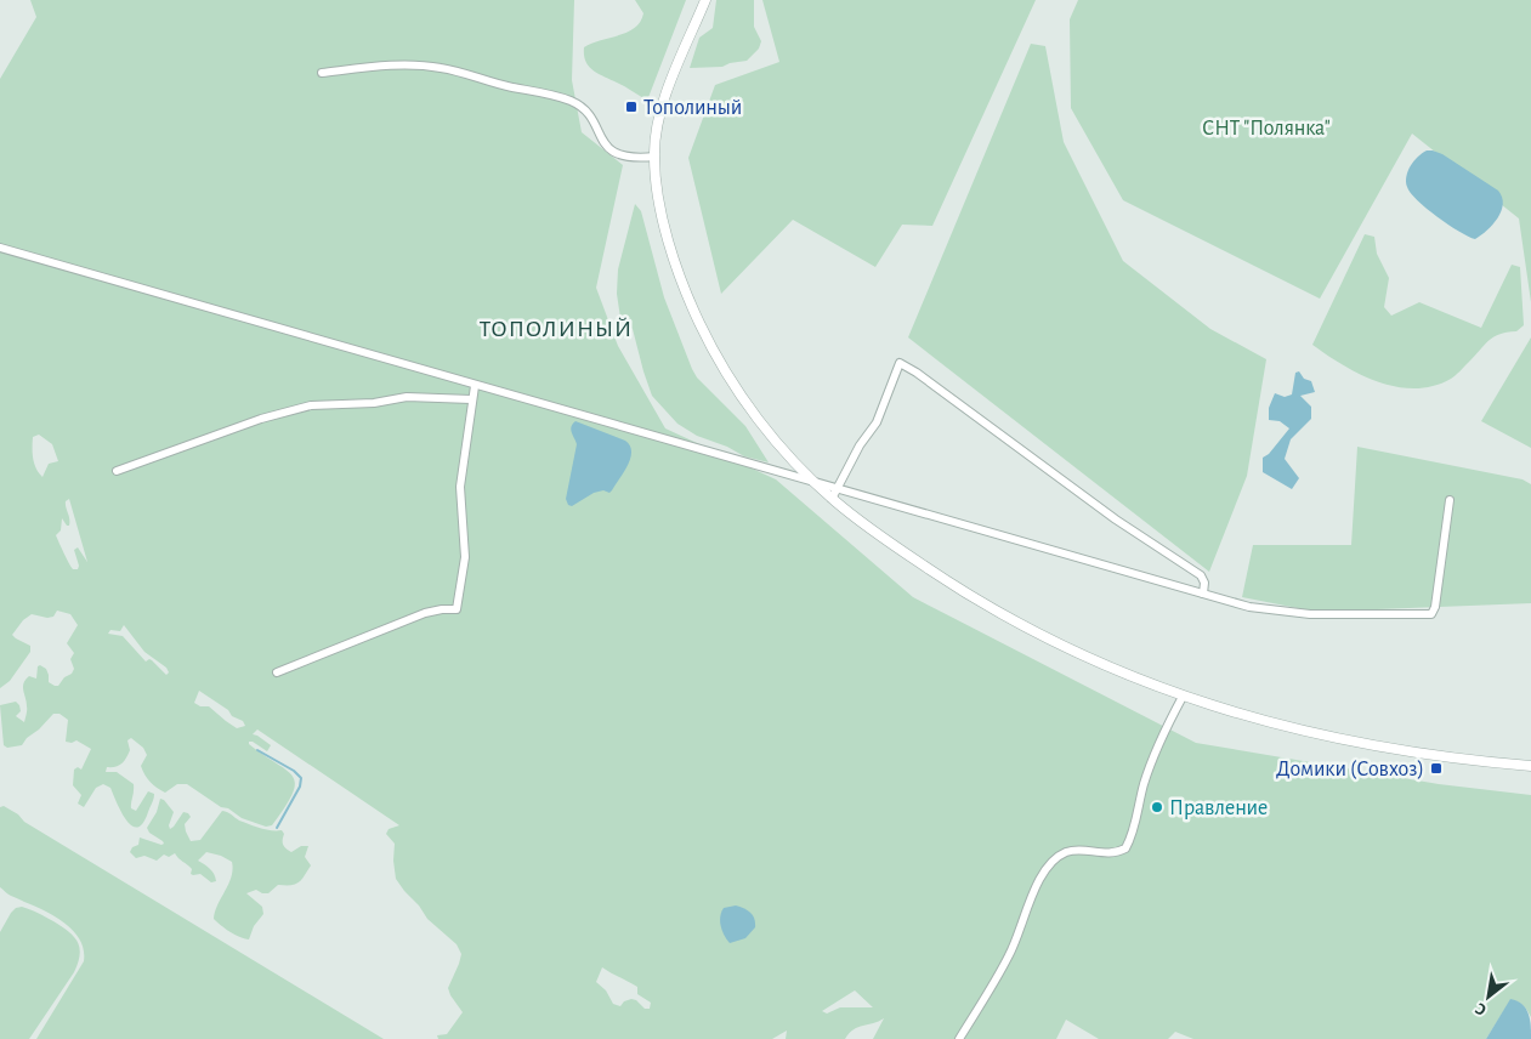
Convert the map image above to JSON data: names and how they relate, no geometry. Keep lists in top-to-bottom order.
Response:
{
  "districts": ["ТОПОЛИНЫЙ"],
  "parks": ["СНТ \"Полянка\""],
  "places": {
    "transit": ["Тополиный", "Домики (Совхоз)"],
    "other": ["Правление"]
  },
  "north": "bottom left"
}
